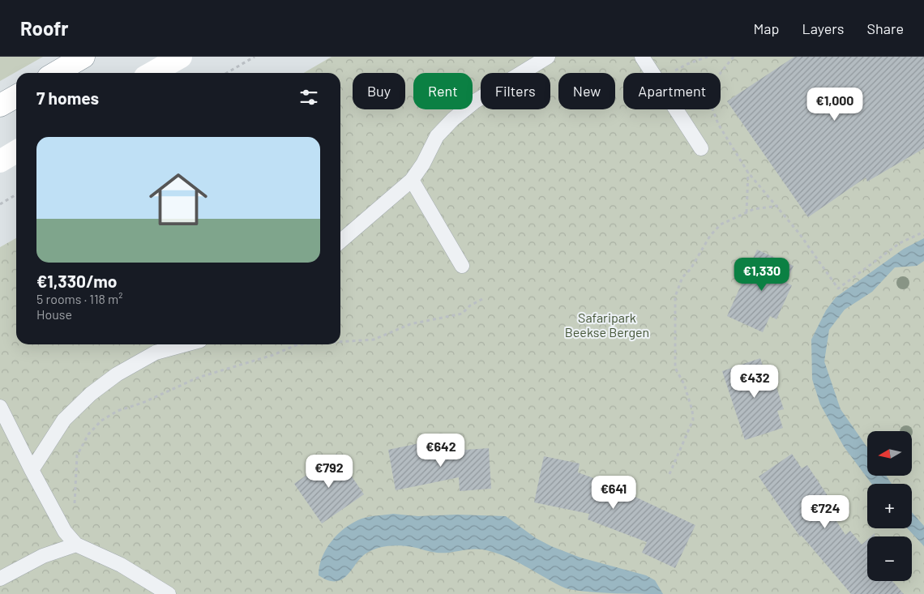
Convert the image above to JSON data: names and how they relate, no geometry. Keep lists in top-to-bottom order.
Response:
{
  "parks": ["Safaripark Beekse Bergen"],
  "north": "left",
  "page": {
    "header": "Roofr",
    "nav": ["Map", "Layers", "Share"],
    "chip": [
      "Buy",
      "Rent",
      "Filters",
      "New",
      "Apartment"
    ],
    "heading": "7 homes",
    "price": [
      "€1,000",
      "€1,330",
      "€432",
      "€642",
      "€792",
      "€641",
      "€724"
    ],
    "list": [
      {
        "name": "€1,330/mo",
        "note": "5 rooms · 118 m² · House"
      }
    ],
    "map_buttons": ["+", "−"]
  }
}
